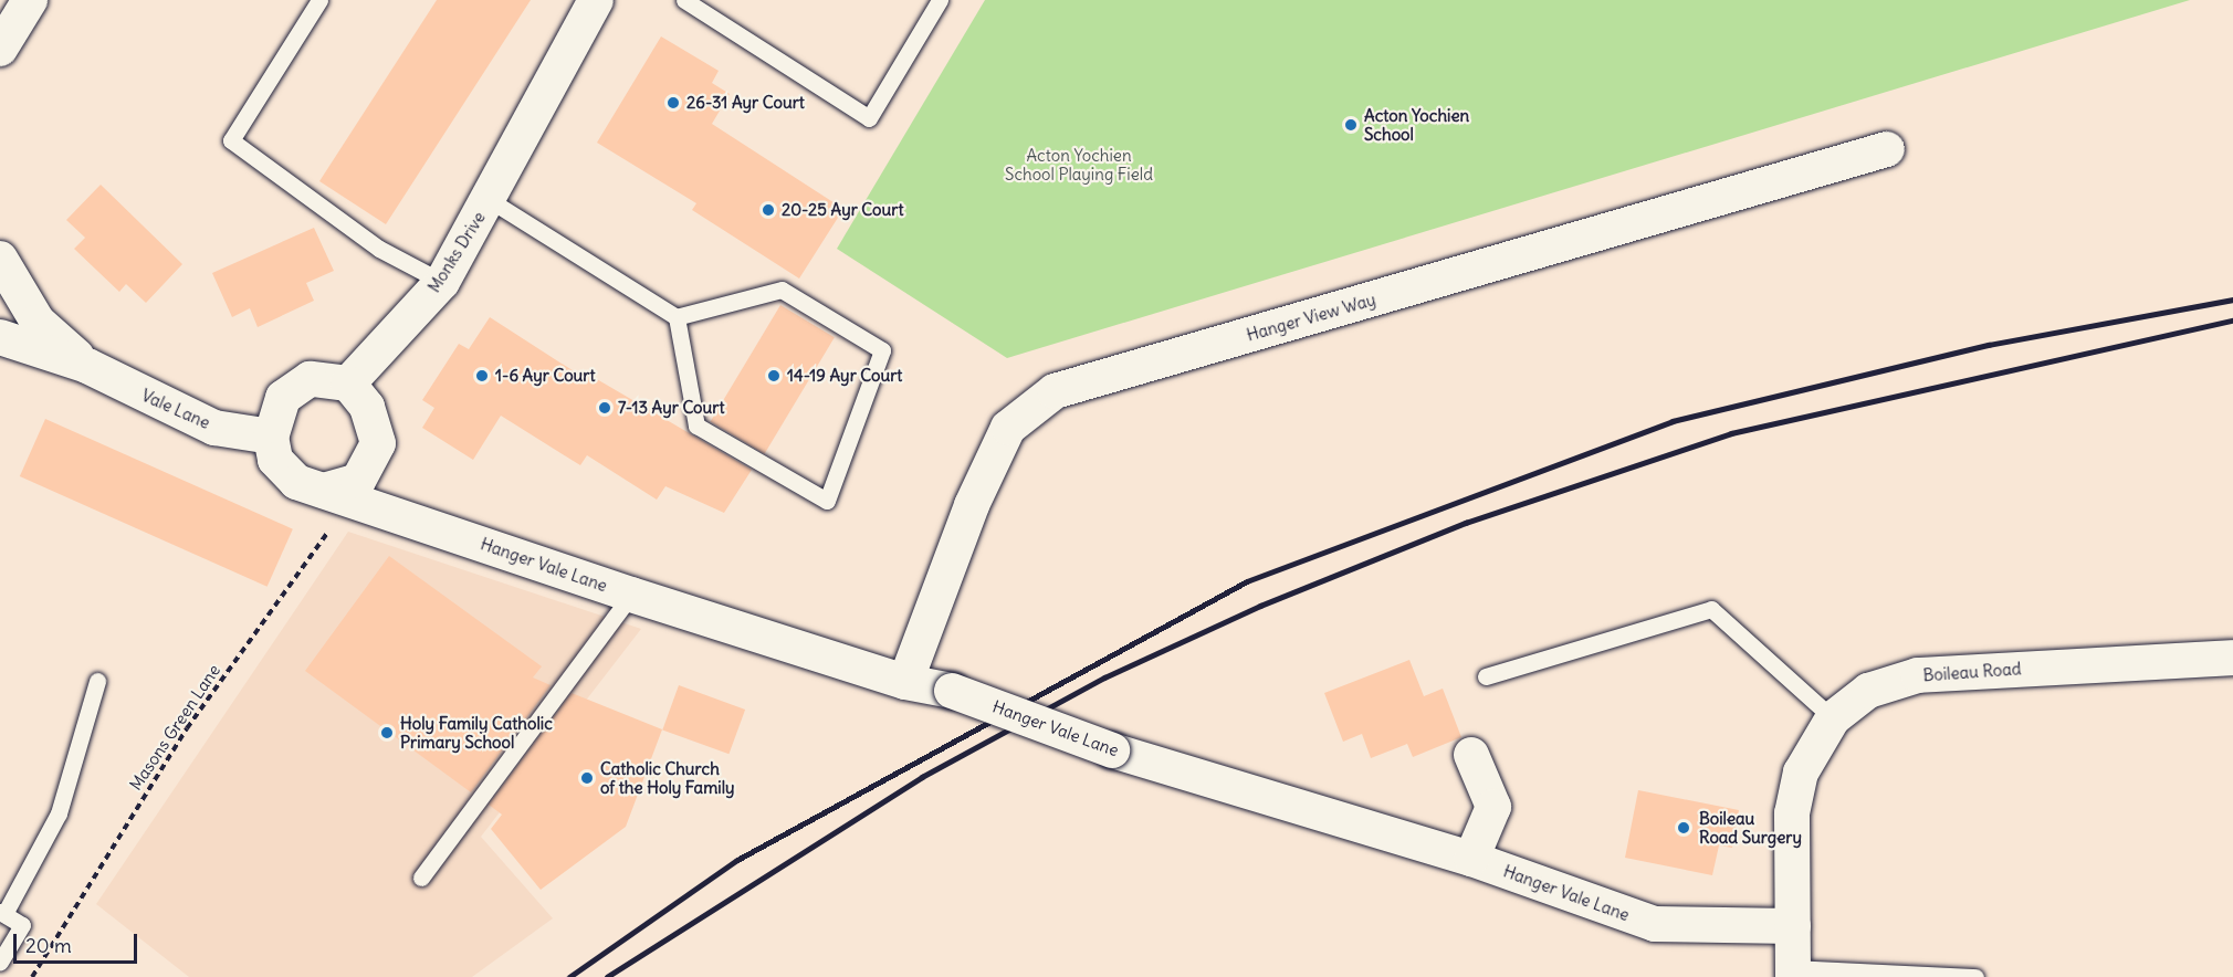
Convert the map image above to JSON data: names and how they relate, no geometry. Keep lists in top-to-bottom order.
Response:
{
  "streets": {
    "street": [
      "Monks Drive",
      "Hanger View Way",
      "Vale Lane",
      "Hanger Vale Lane",
      "Boileau Road"
    ],
    "path": ["Masons Green Lane"]
  },
  "crossings": [
    ["Monks Drive", "Vale Lane"],
    ["Monks Drive", "Hanger Vale Lane"],
    ["Monks Drive", "Masons Green Lane"],
    ["Hanger View Way", "Hanger Vale Lane"],
    ["Vale Lane", "Hanger Vale Lane"],
    ["Vale Lane", "Masons Green Lane"],
    ["Hanger Vale Lane", "Boileau Road"],
    ["Hanger Vale Lane", "Masons Green Lane"]
  ],
  "parks": ["Acton Yochien School Playing Field"],
  "places": [
    "26-31 Ayr Court",
    "Acton Yochien School",
    "20-25 Ayr Court",
    "1-6 Ayr Court",
    "14-19 Ayr Court",
    "7-13 Ayr Court",
    "Holy Family Catholic Primary School",
    "Catholic Church of the Holy Family",
    "Boileau Road Surgery"
  ],
  "scale_bar": "20 m"
}
